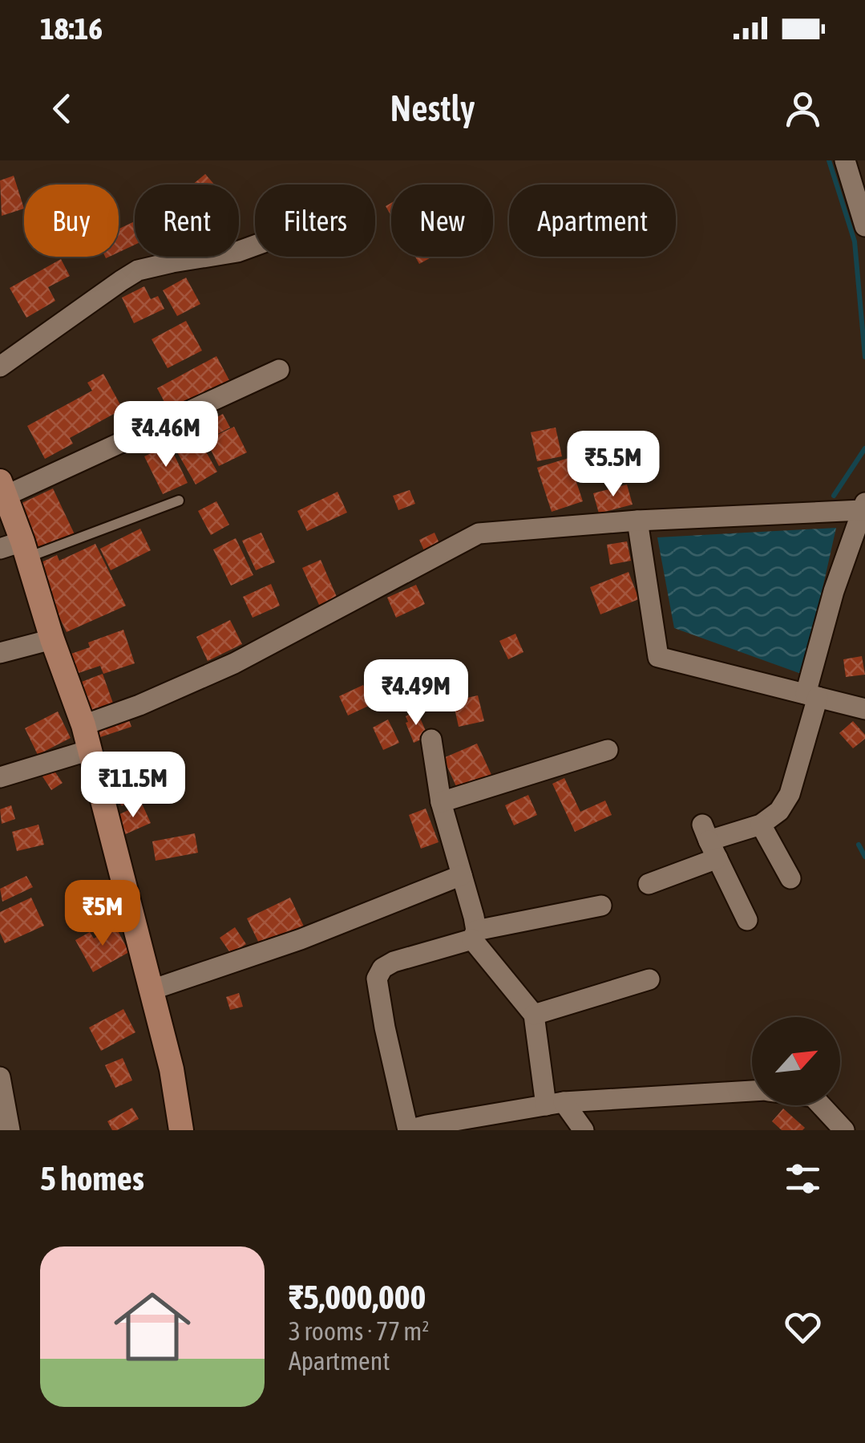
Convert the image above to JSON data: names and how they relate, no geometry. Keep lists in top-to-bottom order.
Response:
{
  "north": "top right",
  "page": {
    "status": "18:16",
    "header": "Nestly",
    "chip": [
      "Buy",
      "Rent",
      "Filters",
      "New",
      "Apartment"
    ],
    "price": [
      "₹4.46M",
      "₹5.5M",
      "₹4.49M",
      "₹11.5M",
      "₹5M"
    ],
    "heading": "5 homes",
    "list": [
      {
        "name": "₹5,000,000",
        "note": "3 rooms · 77 m² · Apartment"
      }
    ]
  }
}
